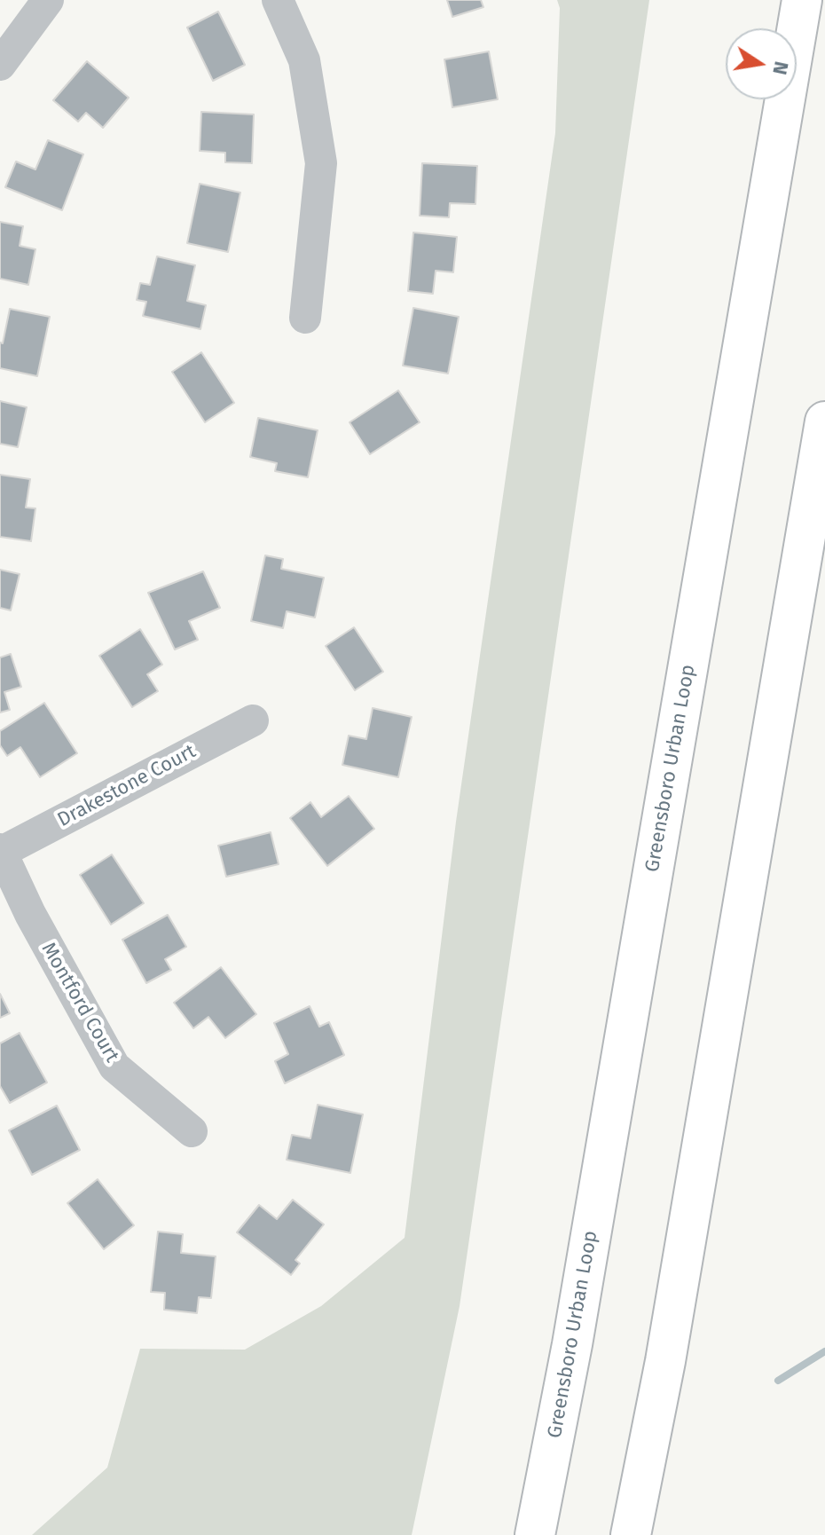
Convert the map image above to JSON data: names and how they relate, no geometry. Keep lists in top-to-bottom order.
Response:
{
  "streets": {
    "highway": ["Greensboro Urban Loop"],
    "street": ["Drakestone Court", "Montford Court"]
  },
  "crossings": [
    ["Drakestone Court", "Montford Court"]
  ],
  "north": "right"
}
